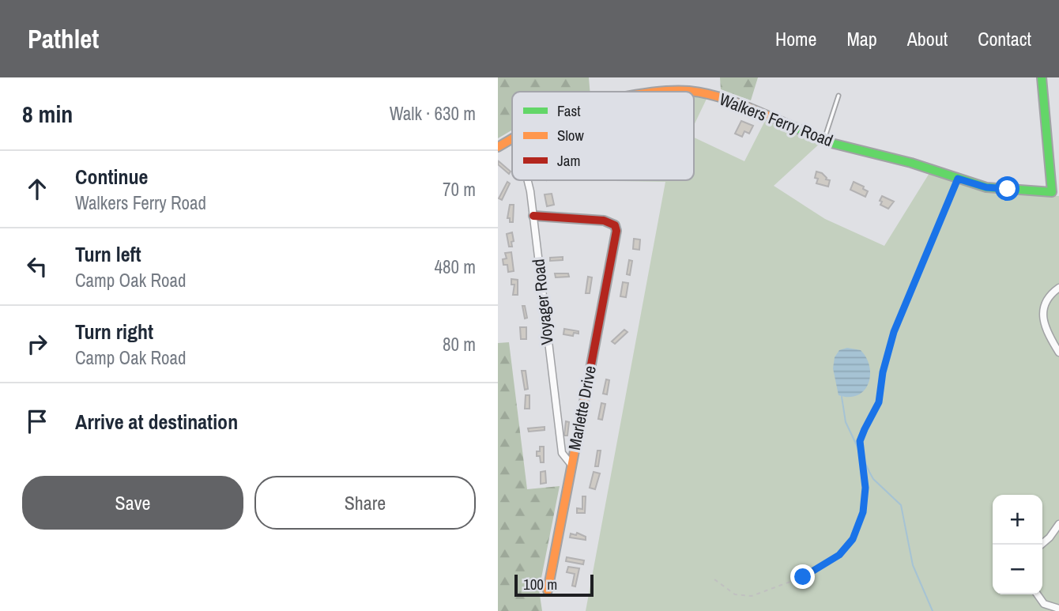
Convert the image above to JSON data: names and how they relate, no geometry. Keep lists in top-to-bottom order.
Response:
{
  "streets": {
    "street": ["Walkers Ferry Road", "Voyager Road", "Marlette Drive"]
  },
  "crossings": [
    ["Voyager Road", "Marlette Drive"]
  ],
  "legend": ["Fast", "Slow", "Jam"],
  "scale_bar": "100 m",
  "page": {
    "header": "Pathlet",
    "nav": [
      "Home",
      "Map",
      "About",
      "Contact"
    ],
    "heading": ["8 min", "Walk · 630 m"],
    "list": [
      ["Continue", "Walkers Ferry Road", "70 m"],
      ["Turn left", "Camp Oak Road", "480 m"],
      ["Turn right", "Camp Oak Road", "80 m"],
      "Arrive at destination"
    ],
    "buttons": ["Save", "Share"],
    "map_buttons": ["+", "−"],
    "scale": "100 m"
  }
}
